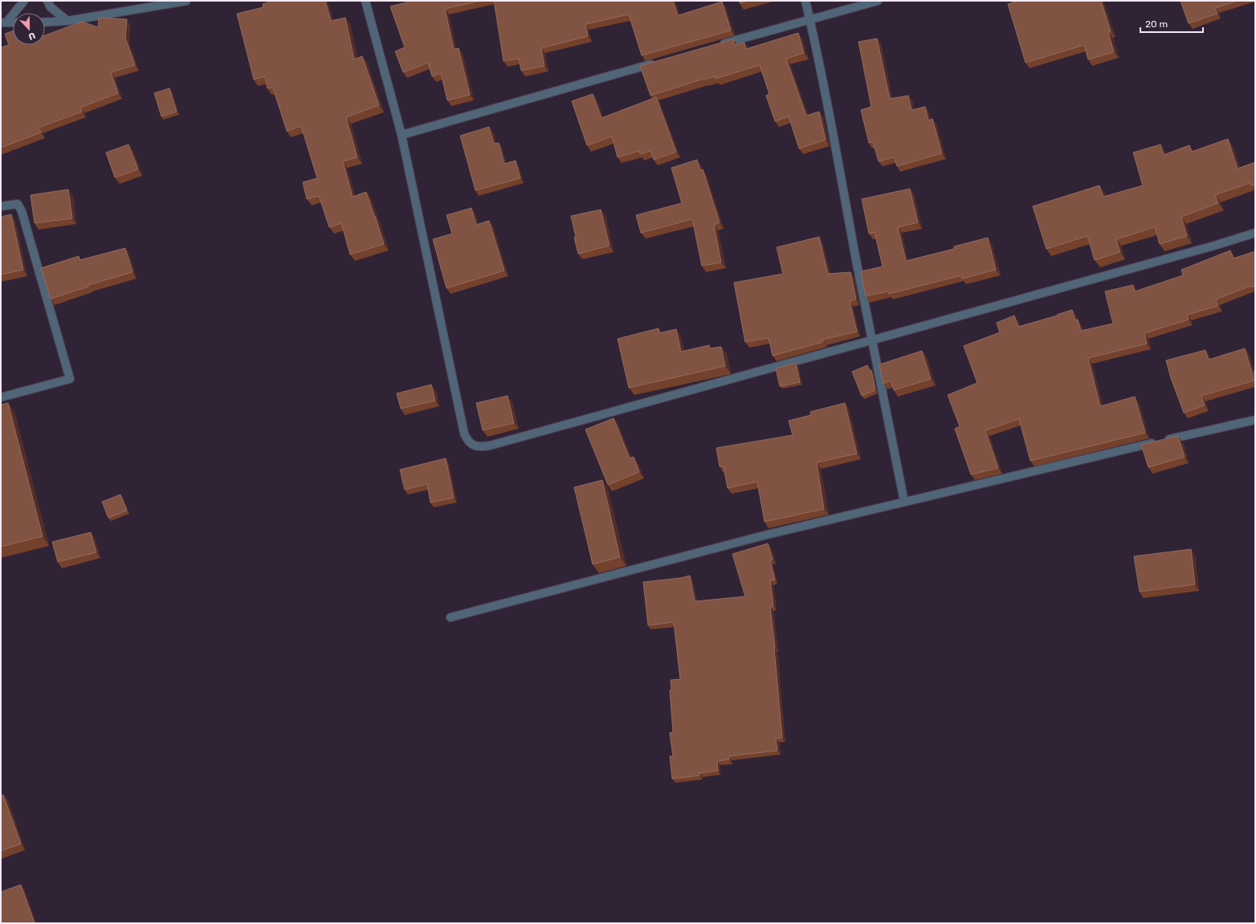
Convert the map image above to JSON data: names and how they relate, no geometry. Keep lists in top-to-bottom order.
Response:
{
  "scale_bar": "20 m",
  "north": "bottom"
}
